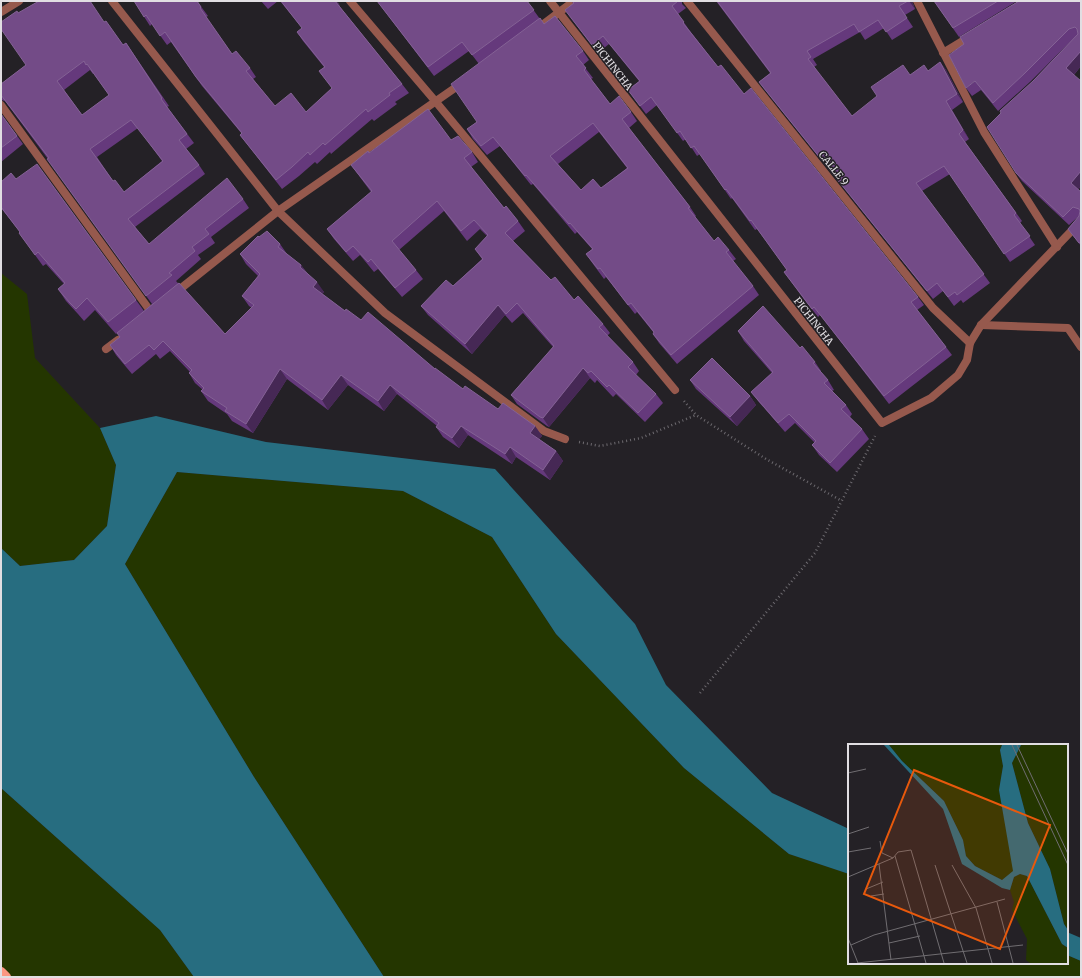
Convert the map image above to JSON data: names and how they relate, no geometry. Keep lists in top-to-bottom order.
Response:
{
  "streets": {
    "street": ["PICHINCHA", "CALLE 9"]
  }
}
